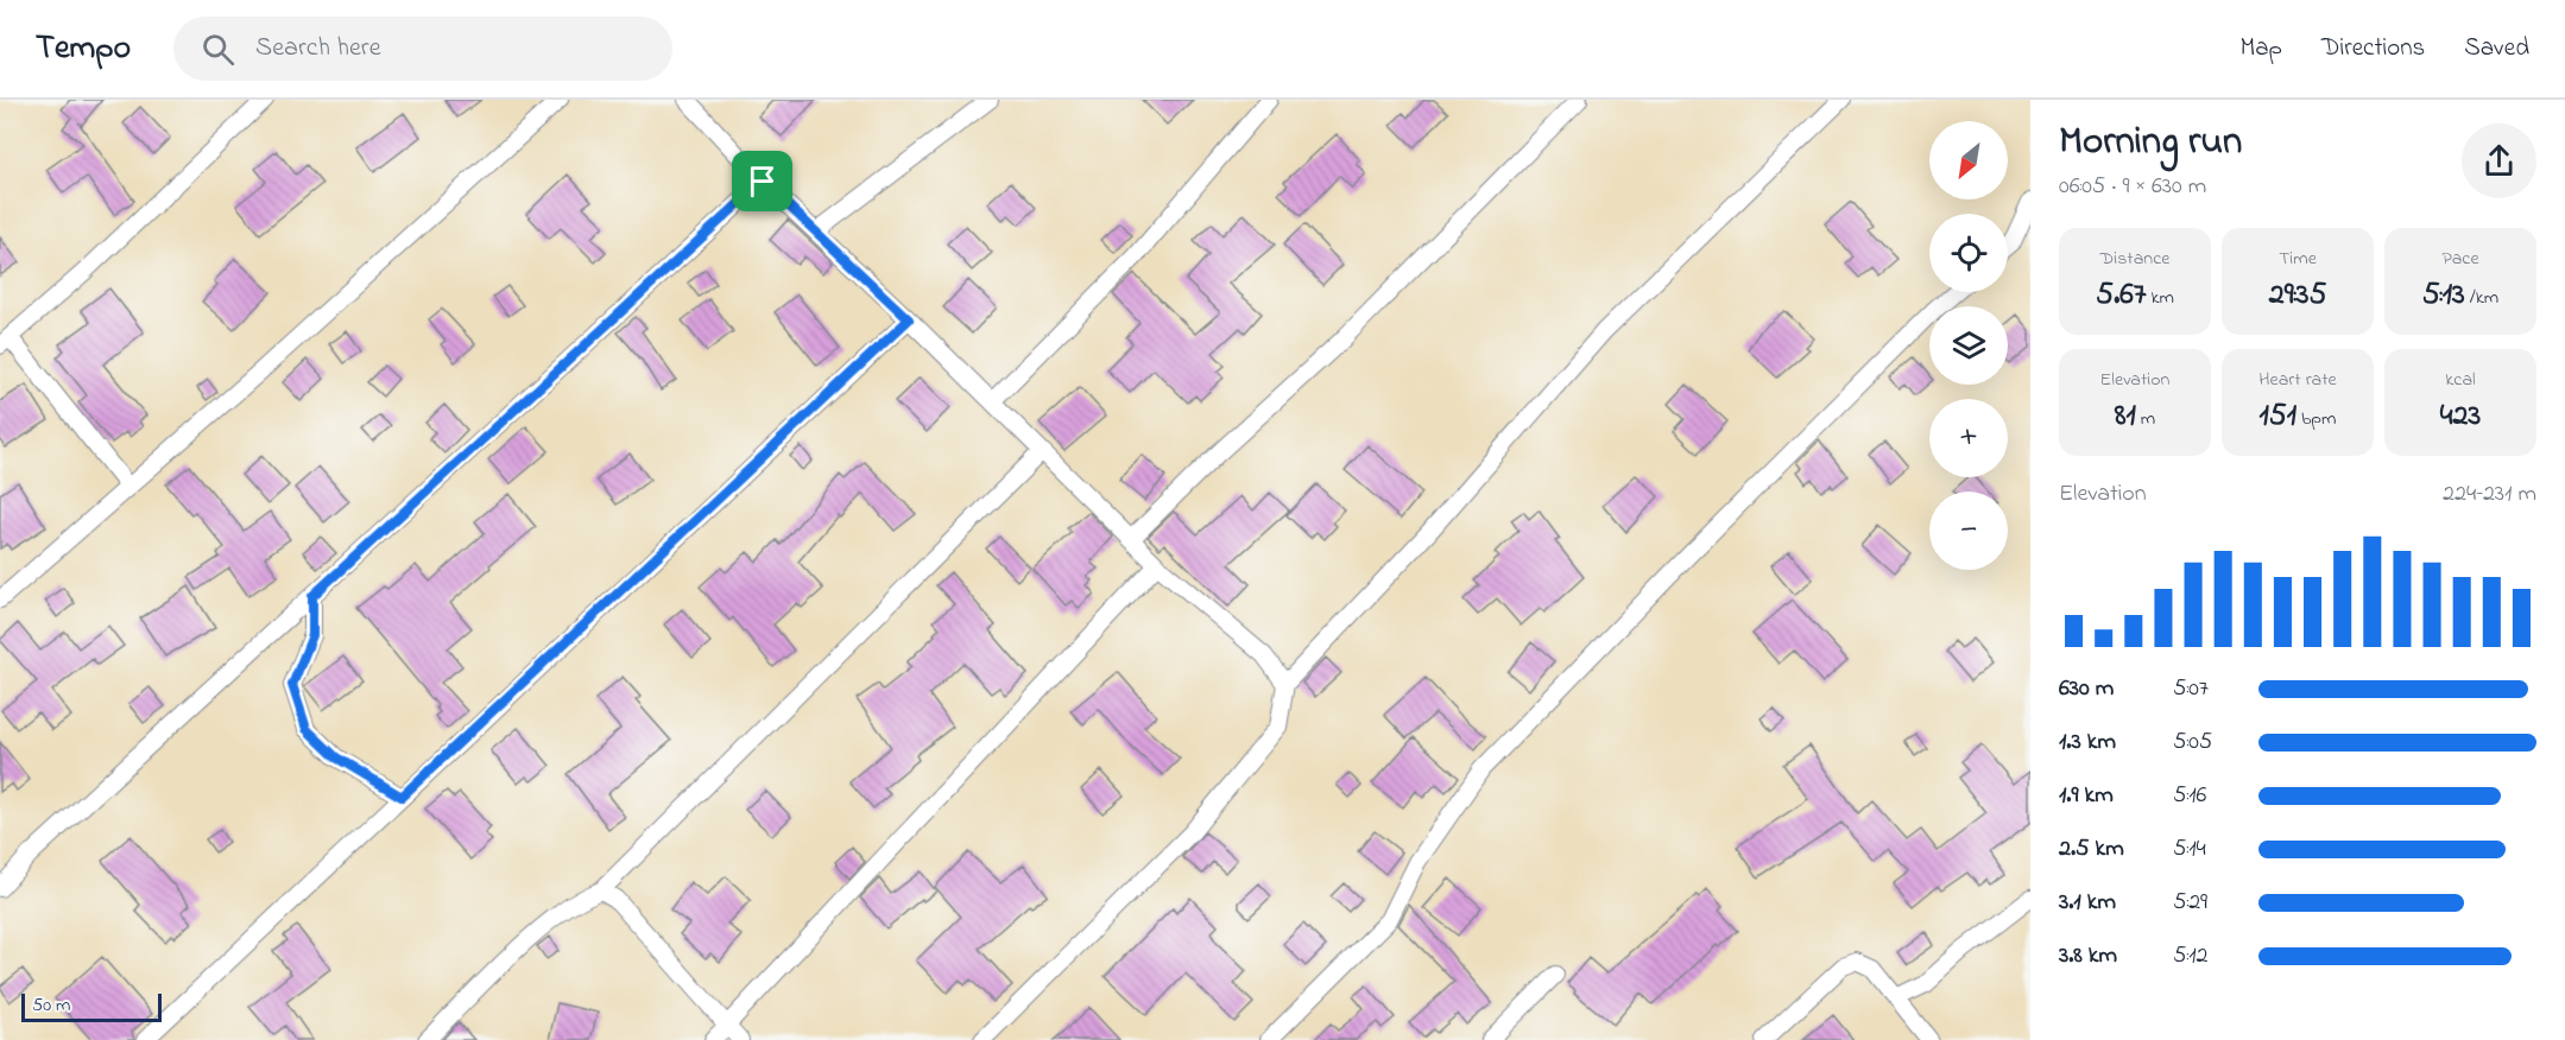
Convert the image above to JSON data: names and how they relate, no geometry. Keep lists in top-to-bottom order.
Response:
{
  "scale_bar": "50 m",
  "north": "bottom left",
  "page": {
    "header": "Tempo",
    "search": "Search here",
    "nav": ["Map", "Directions", "Saved"],
    "heading": ["Morning run", "06:05 · 9 × 630 m"],
    "map_buttons": ["+", "−"],
    "stats": [
      ["Distance", "5.67 km"],
      ["Time", "29:35"],
      ["Pace", "5:13 /km"],
      ["Elevation", "81 m"],
      ["Heart rate", "151 bpm"],
      ["kcal", "423"]
    ],
    "chart": ["Elevation", "224–231 m"],
    "list": [
      {
        "name": "630 m",
        "note": "5:07"
      },
      {
        "name": "1.3 km",
        "note": "5:05"
      },
      {
        "name": "1.9 km",
        "note": "5:16"
      },
      {
        "name": "2.5 km",
        "note": "5:14"
      },
      {
        "name": "3.1 km",
        "note": "5:29"
      },
      {
        "name": "3.8 km",
        "note": "5:12"
      }
    ],
    "scale": "50 m"
  }
}
